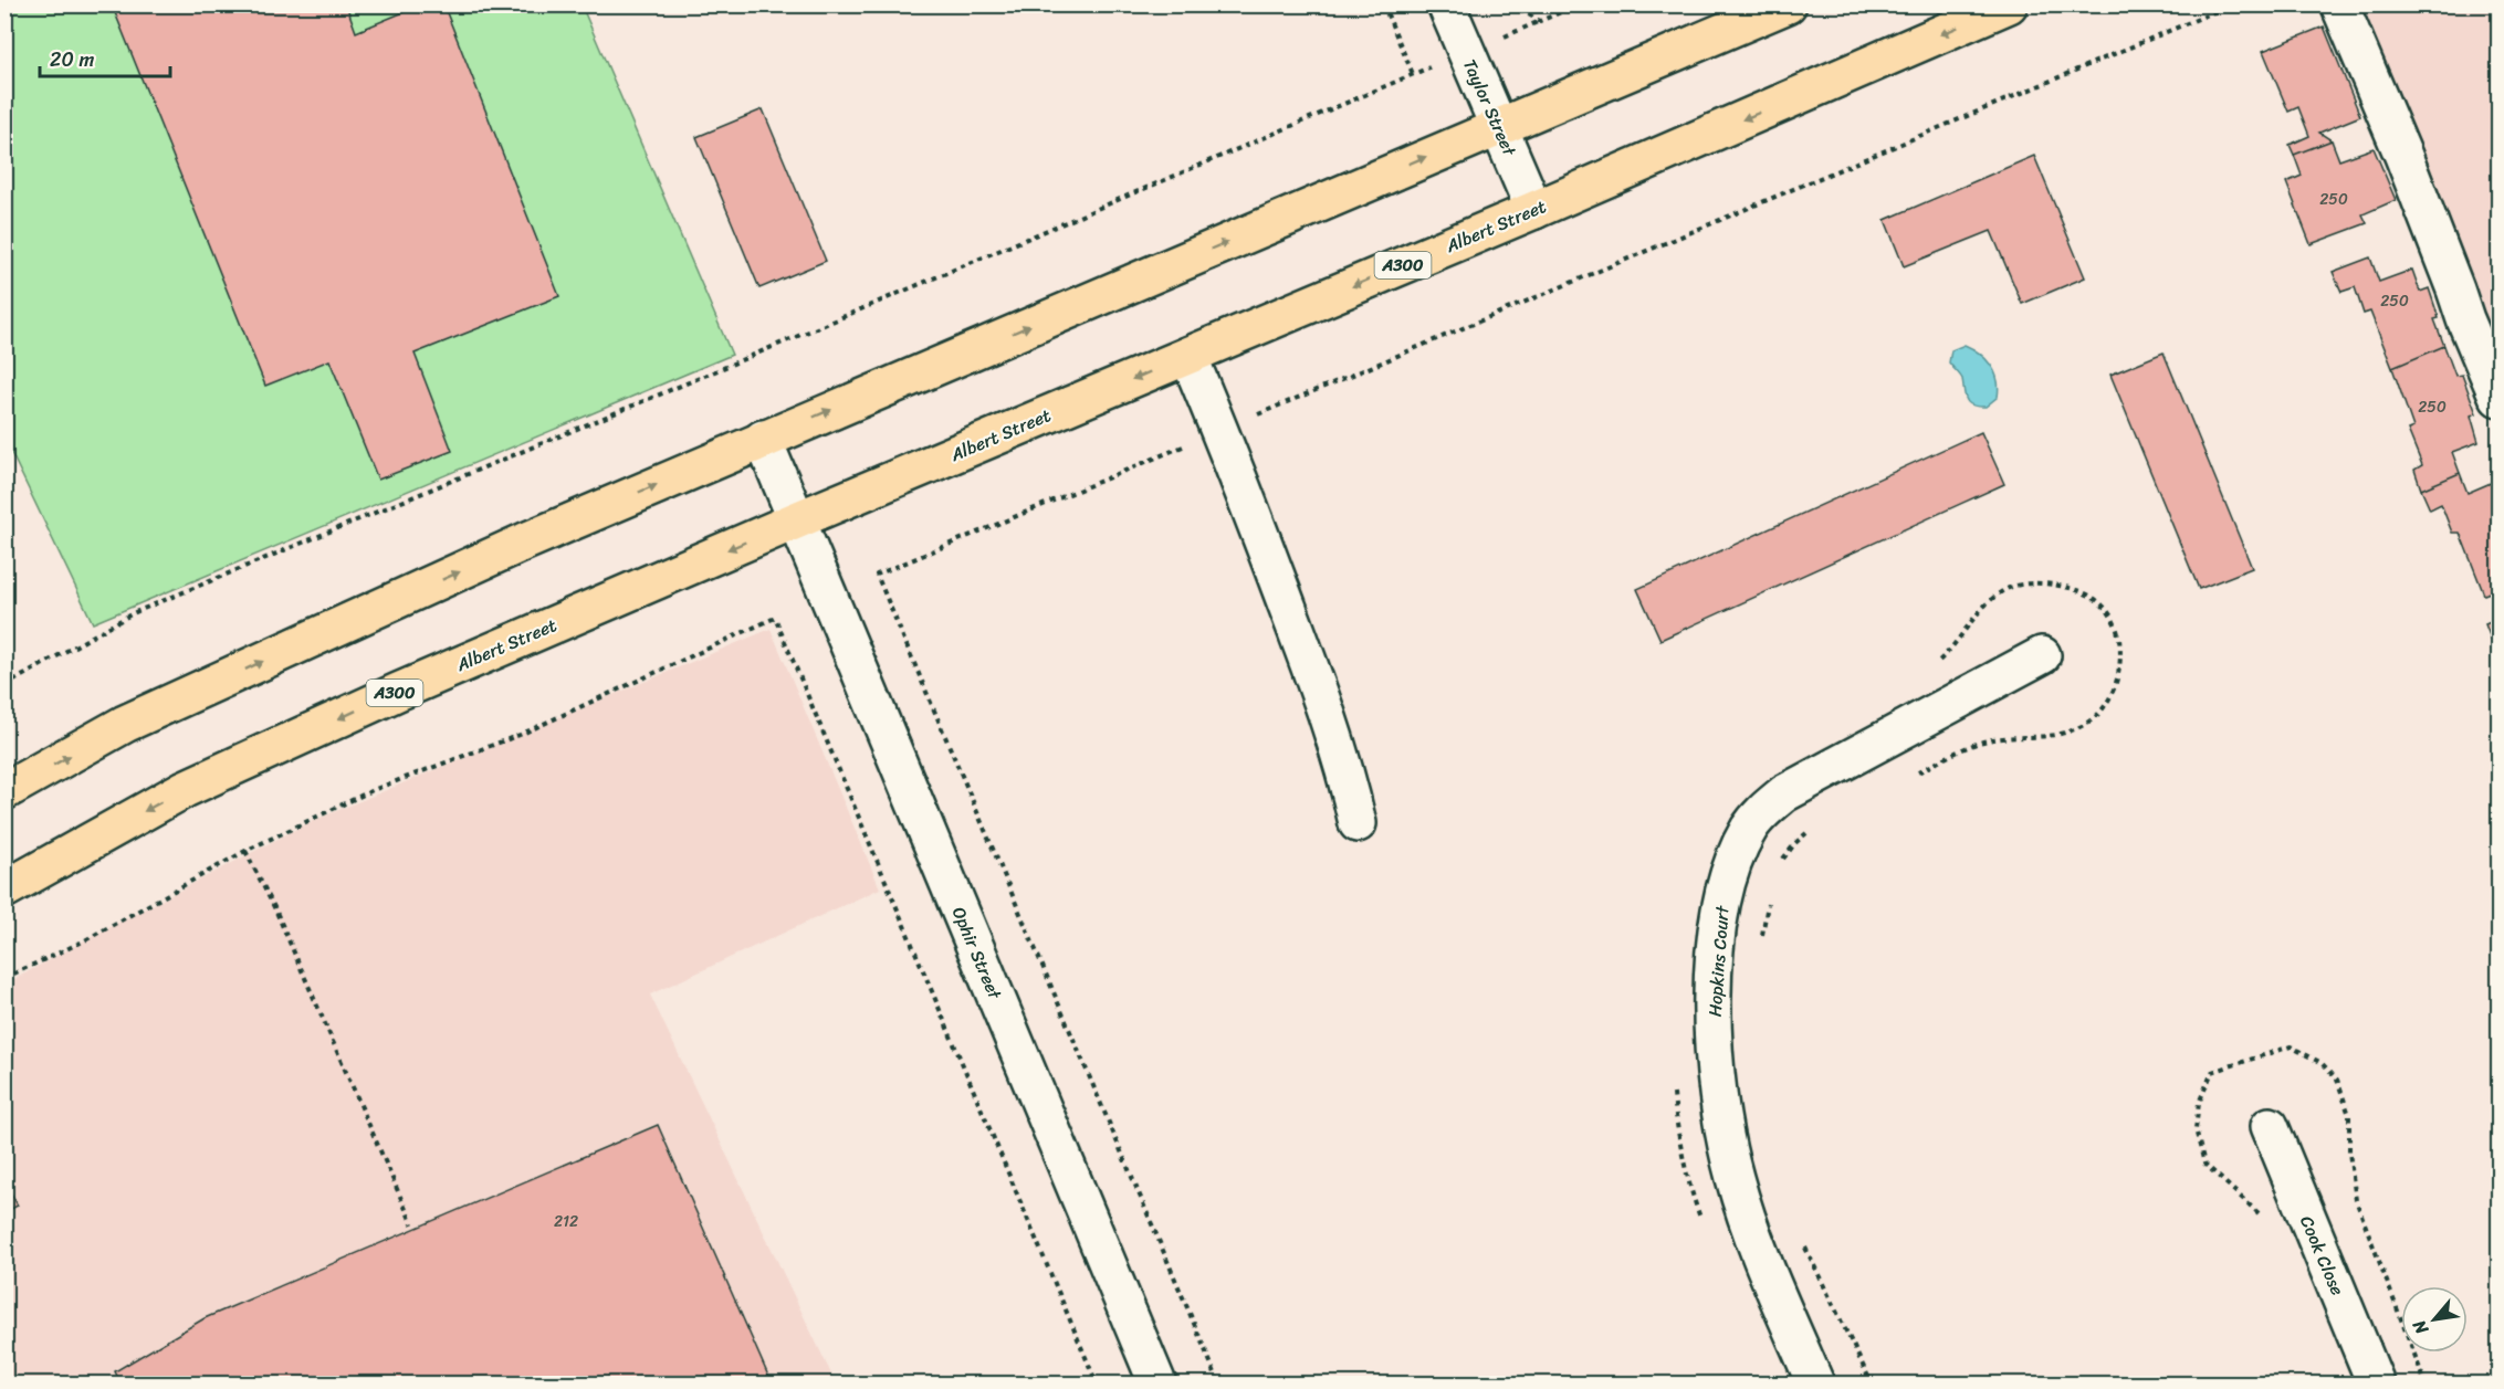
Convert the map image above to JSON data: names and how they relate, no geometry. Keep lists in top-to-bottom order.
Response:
{
  "streets": {
    "highway": ["Albert Street", "A300"],
    "street": [
      "Taylor Street",
      "Ophir Street",
      "Hopkins Court",
      "Cook Close"
    ]
  },
  "crossings": [
    ["Taylor Street", "Albert Street"],
    ["Albert Street", "Ophir Street"]
  ],
  "house_numbers": [
    "250",
    "250",
    "250",
    "212"
  ],
  "scale_bar": "20 m",
  "north": "bottom left"
}
